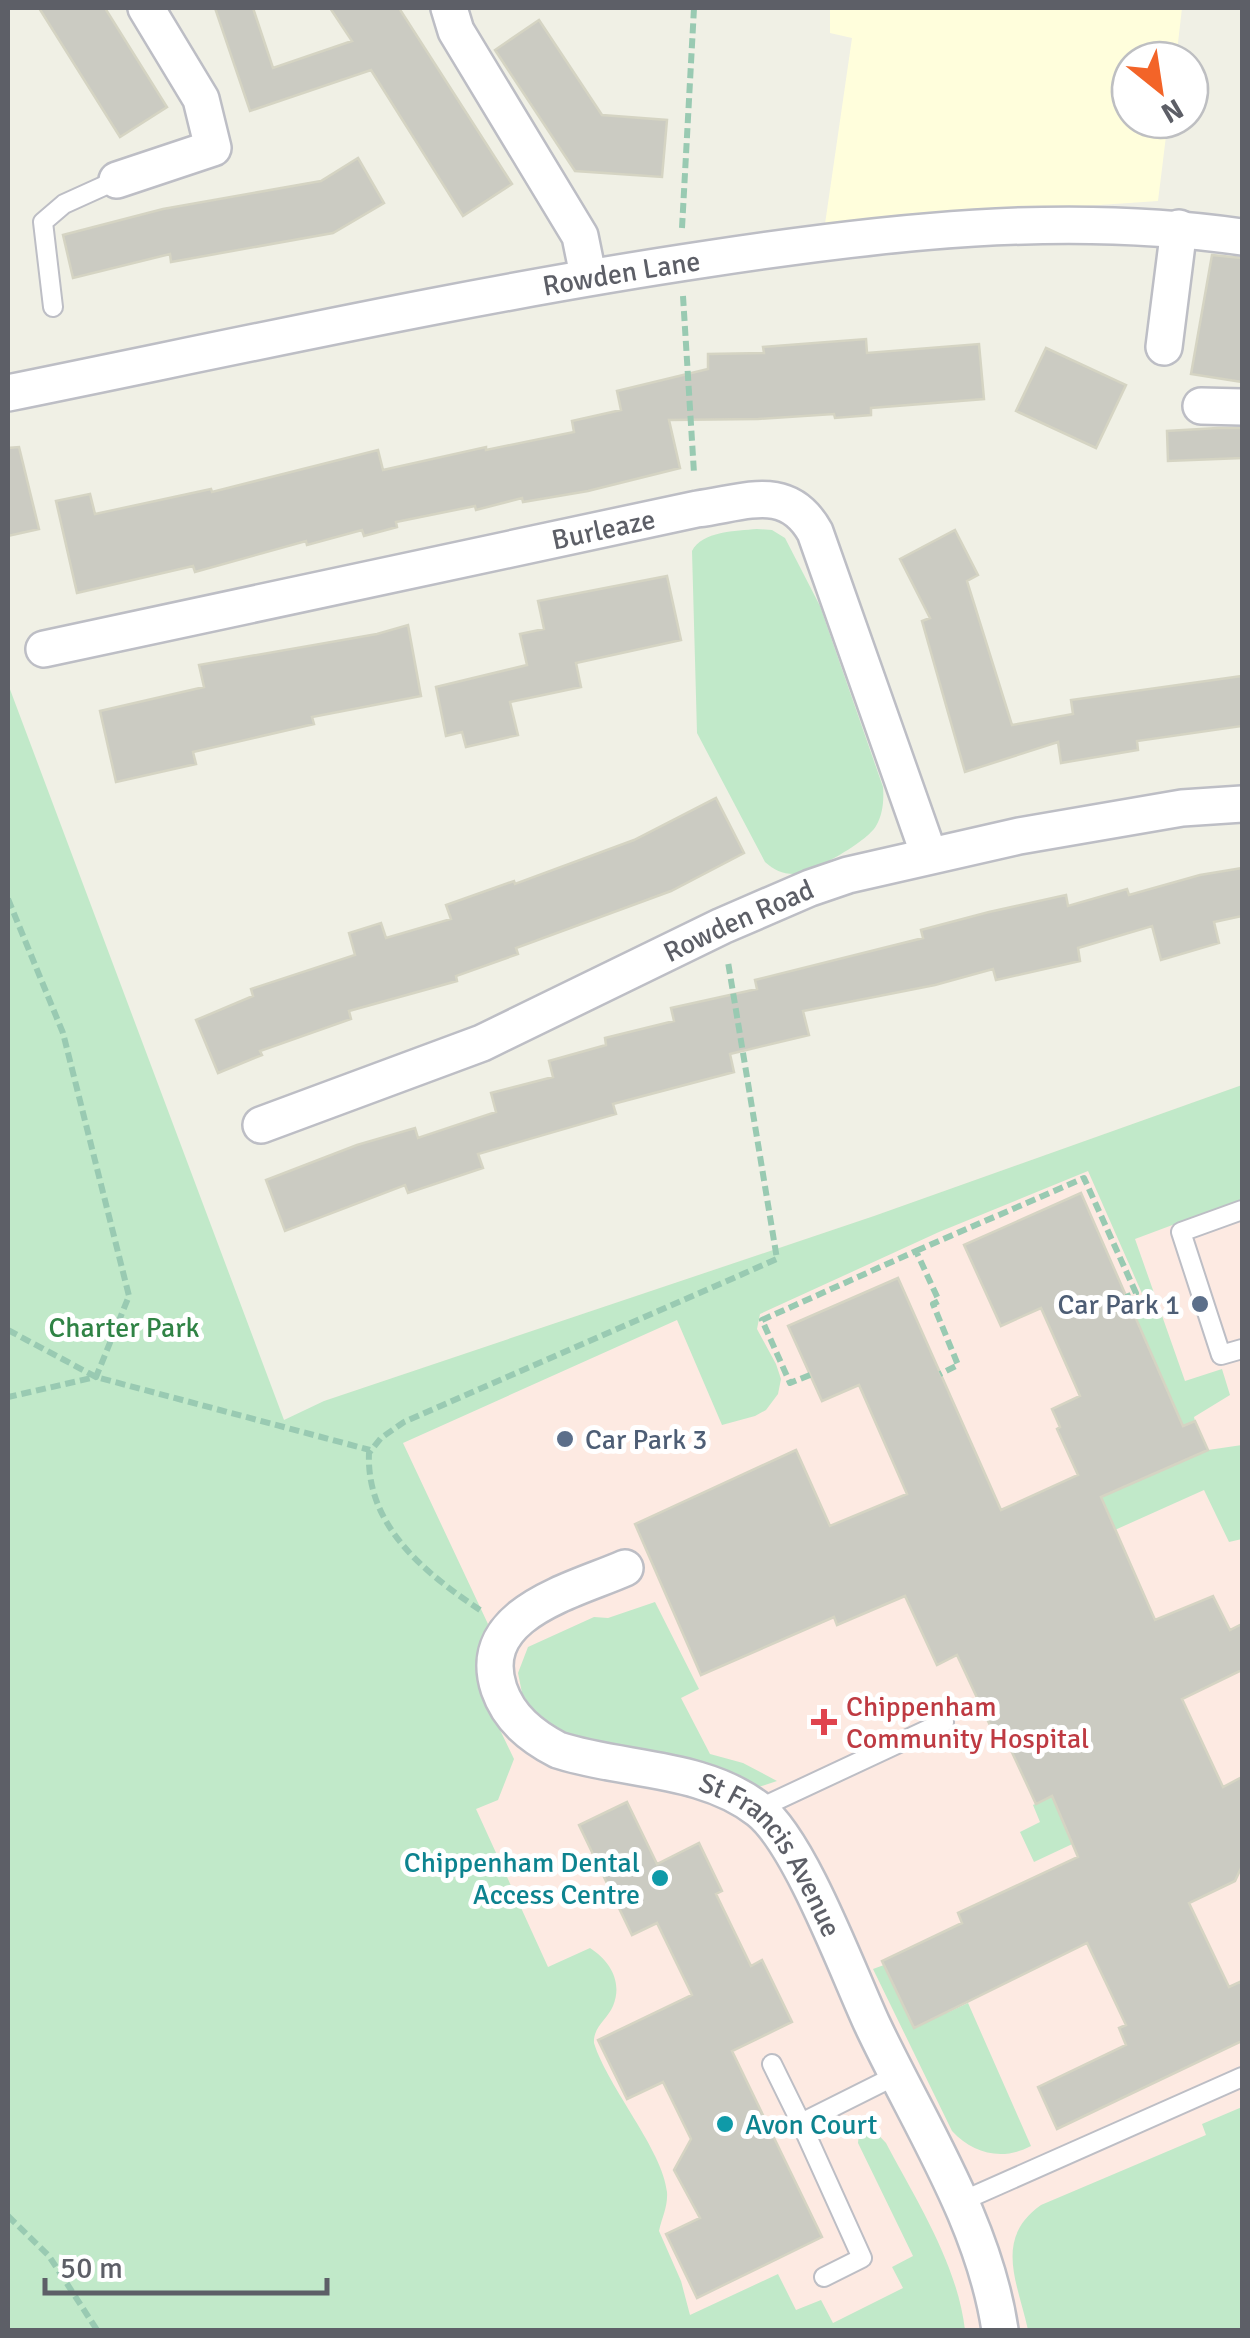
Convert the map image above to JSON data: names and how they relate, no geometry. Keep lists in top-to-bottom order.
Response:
{
  "streets": {
    "street": [
      "Rowden Lane",
      "Burleaze",
      "Rowden Road",
      "St Francis Avenue"
    ]
  },
  "crossings": [
    ["Burleaze", "Rowden Road"]
  ],
  "parks": ["Charter Park"],
  "places": {
    "other": [
      "Car Park 1",
      "Car Park 3",
      "Chippenham Dental Access Centre",
      "Avon Court"
    ],
    "health": ["Chippenham Community Hospital"]
  },
  "scale_bar": "50 m",
  "north": "bottom right"
}
